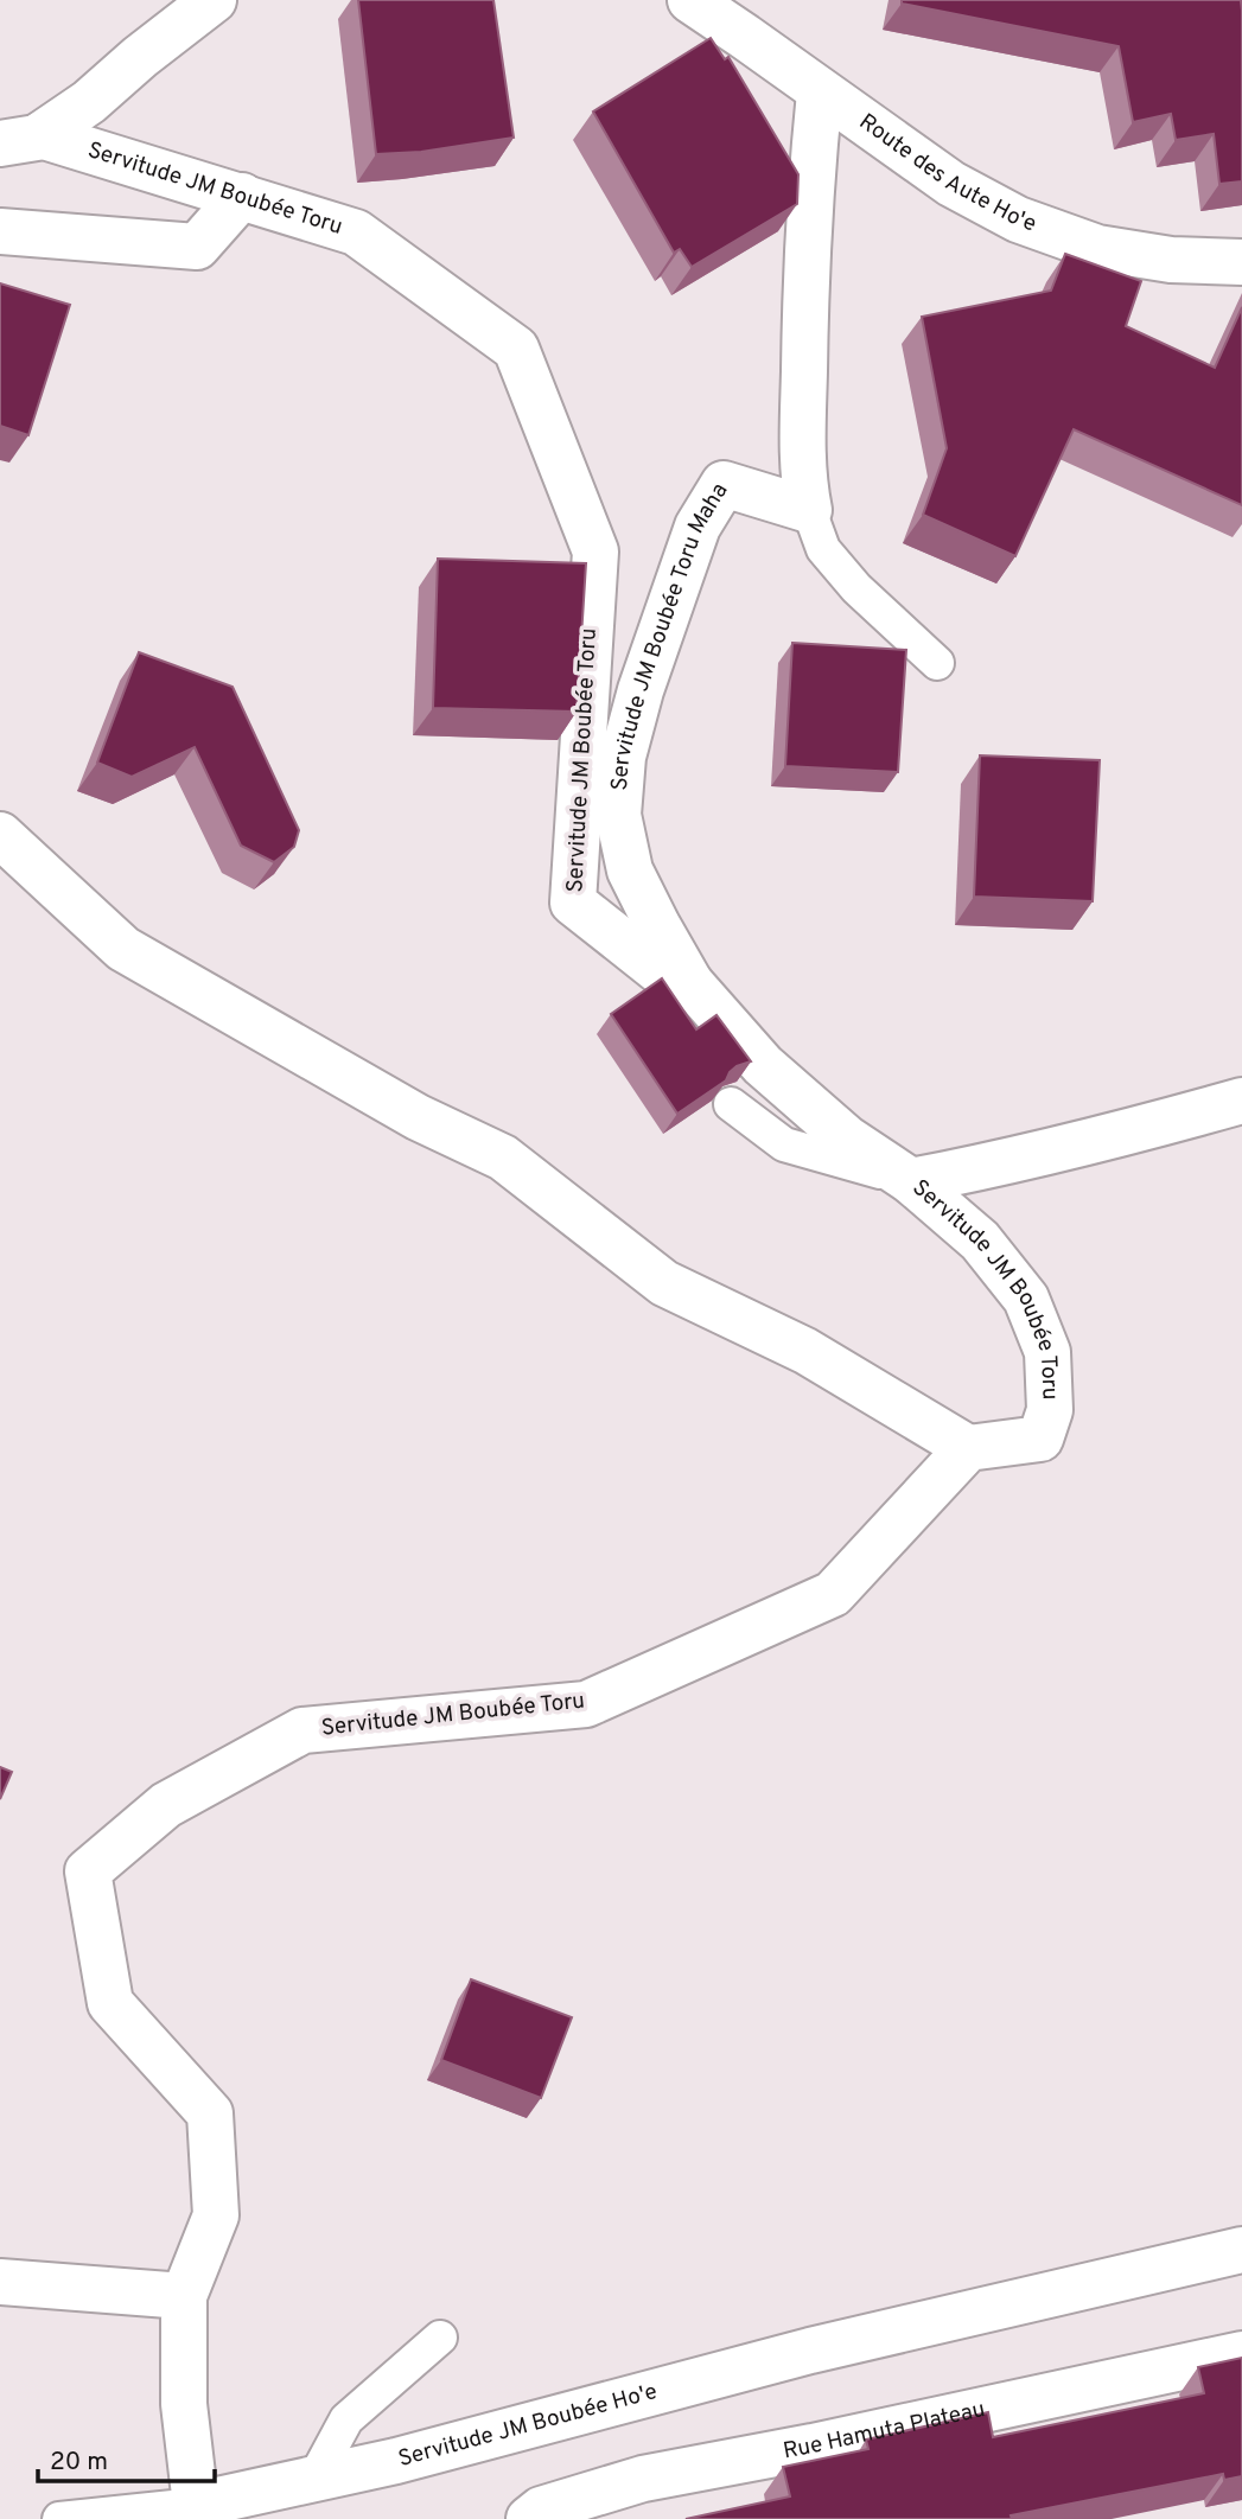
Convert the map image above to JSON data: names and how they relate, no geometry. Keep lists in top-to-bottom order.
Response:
{
  "streets": {
    "street": [
      "Route des Aute Ho'e",
      "Servitude JM Boubée Toru",
      "Servitude JM Boubée Toru Maha",
      "Servitude JM Boubée Ho'e",
      "Rue Hamuta Plateau"
    ]
  },
  "crossings": [
    ["Servitude JM Boubée Toru", "Servitude JM Boubée Toru Maha"]
  ],
  "scale_bar": "20 m"
}
